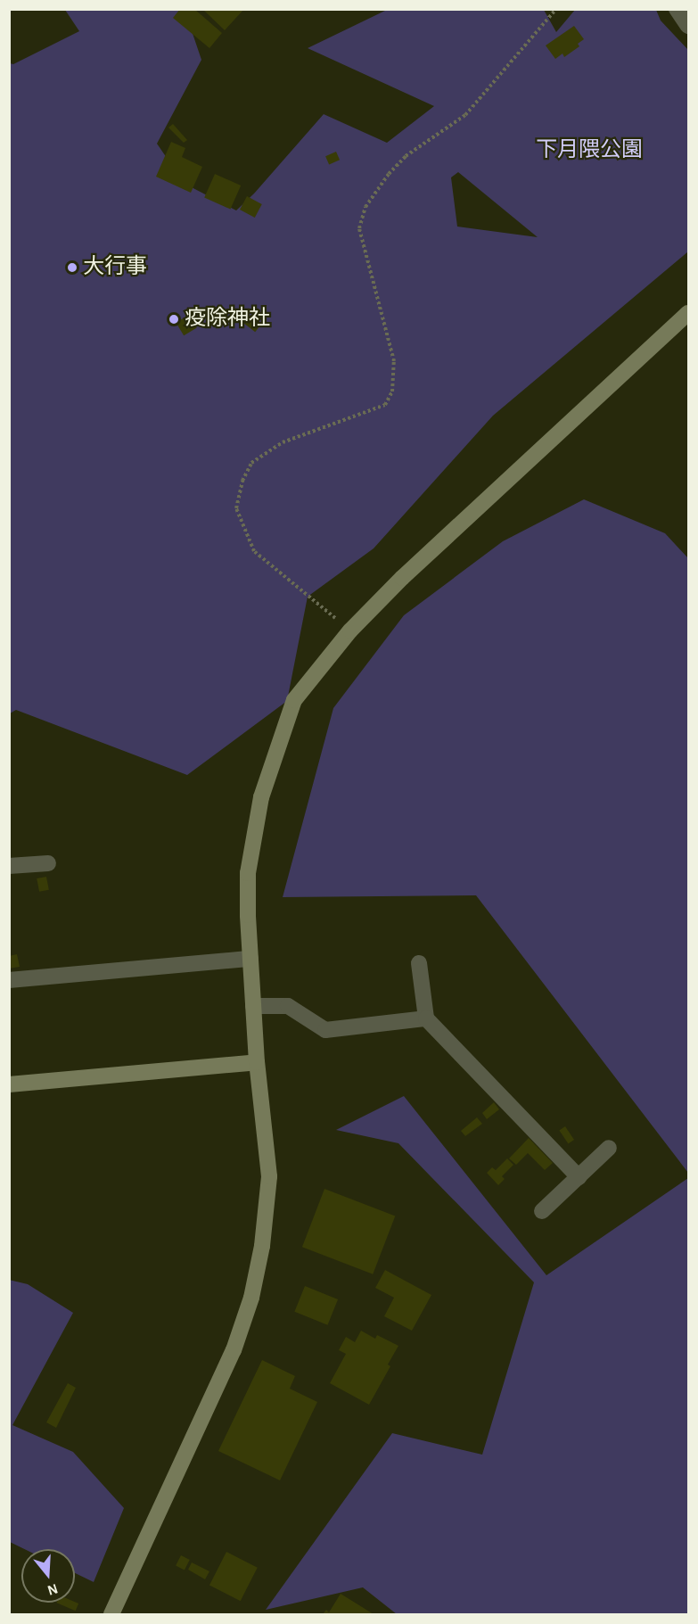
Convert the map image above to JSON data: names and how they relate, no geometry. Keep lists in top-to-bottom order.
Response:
{
  "parks": ["下月隈公園"],
  "places": ["大行事", "疫除神社"],
  "north": "bottom"
}
